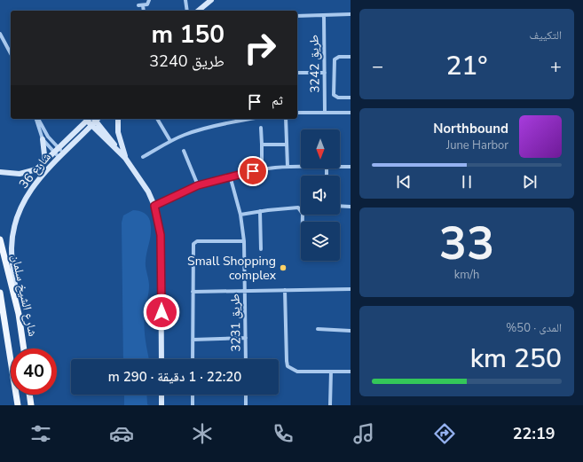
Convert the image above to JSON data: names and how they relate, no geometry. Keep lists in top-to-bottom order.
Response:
{
  "streets": {
    "main road": ["شارع الشيخ سلمان"],
    "street": ["طريق 3242", "شارع 36", "طريق 3231"]
  },
  "crossings": [
    ["شارع 36", "شارع الشيخ سلمان"]
  ],
  "places": ["Small Shopping complex"],
  "north": "bottom",
  "page": {
    "tile": [
      "التكييف",
      ["33", "km/h"],
      ["المدى · 50%", "250 km"]
    ],
    "turn": ["150 m", "طريق 3240"],
    "heat": ["−", "21°", "+"],
    "then": "ثم",
    "song": ["Northbound", "June Harbor"],
    "limit": "40",
    "trip": "22:20 · 1 دقيقة · 290 m",
    "tabs": "22:19"
  }
}
